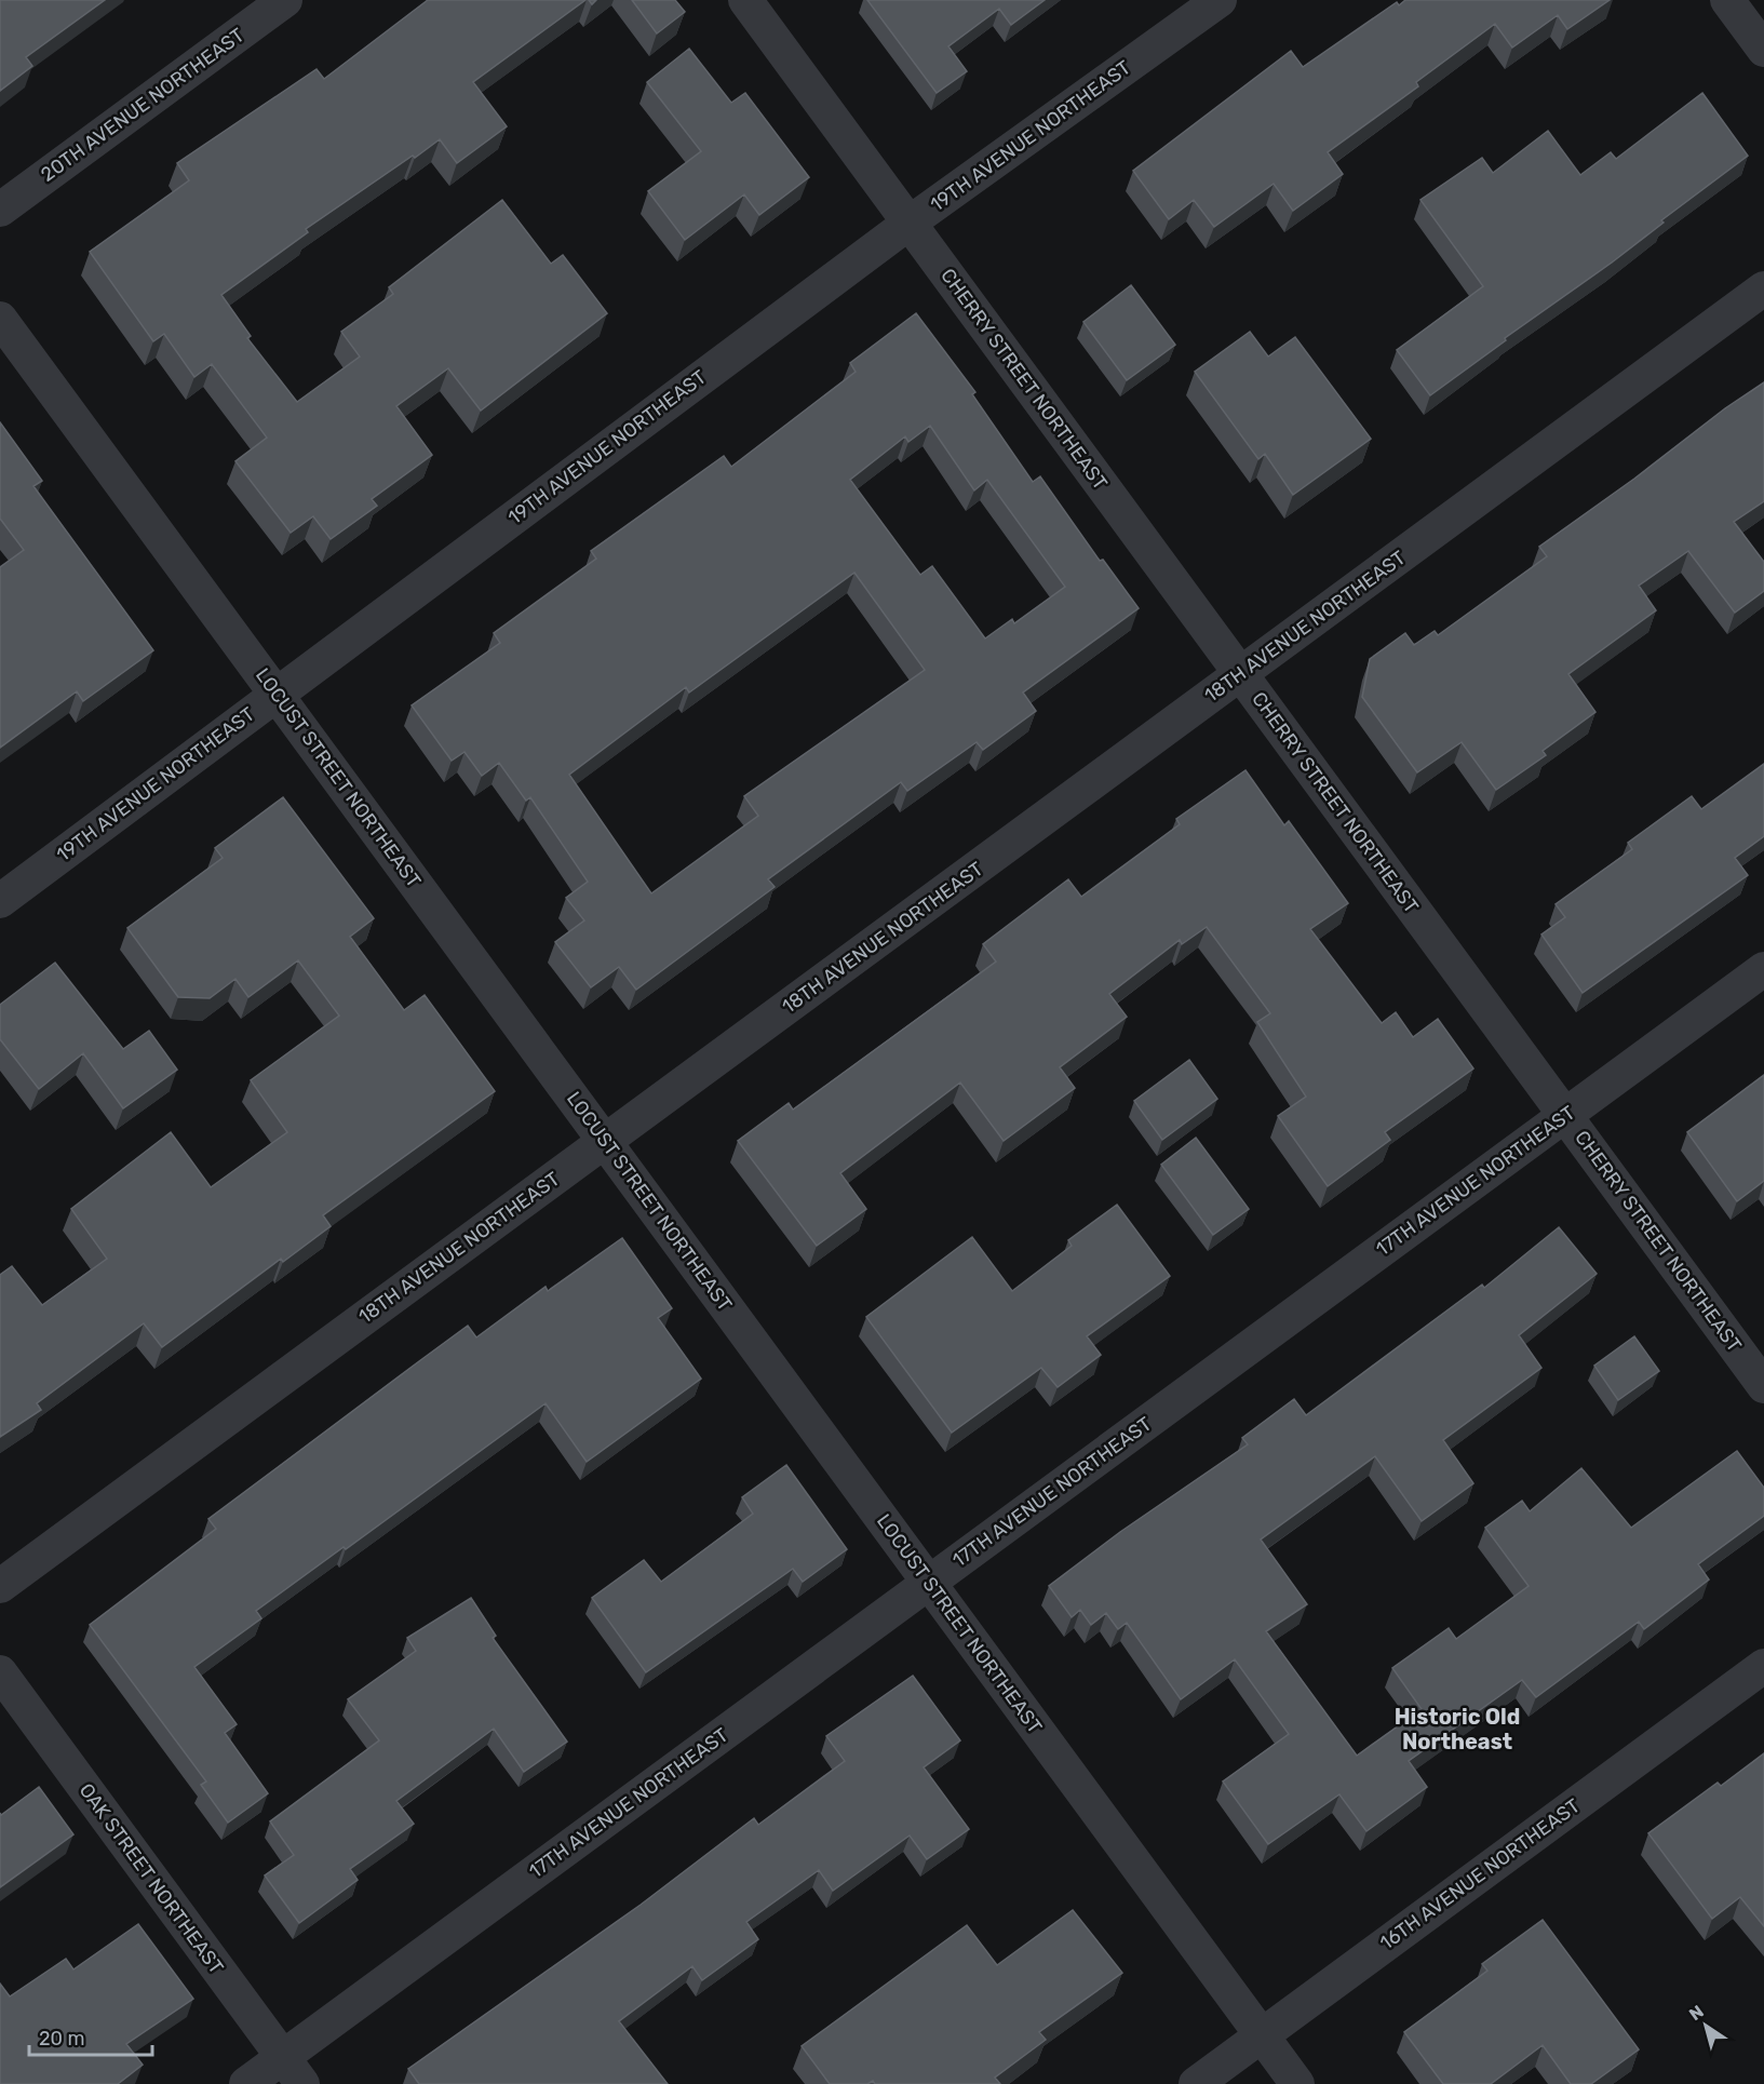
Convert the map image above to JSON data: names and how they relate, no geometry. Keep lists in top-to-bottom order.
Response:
{
  "streets": {
    "street": [
      "20TH AVENUE NORTHEAST",
      "19TH AVENUE NORTHEAST",
      "CHERRY STREET NORTHEAST",
      "18TH AVENUE NORTHEAST",
      "LOCUST STREET NORTHEAST",
      "17TH AVENUE NORTHEAST",
      "16TH AVENUE NORTHEAST",
      "OAK STREET NORTHEAST"
    ]
  },
  "crossings": [
    ["19TH AVENUE NORTHEAST", "CHERRY STREET NORTHEAST"],
    ["19TH AVENUE NORTHEAST", "LOCUST STREET NORTHEAST"],
    ["CHERRY STREET NORTHEAST", "18TH AVENUE NORTHEAST"],
    ["CHERRY STREET NORTHEAST", "17TH AVENUE NORTHEAST"],
    ["18TH AVENUE NORTHEAST", "LOCUST STREET NORTHEAST"],
    ["LOCUST STREET NORTHEAST", "17TH AVENUE NORTHEAST"],
    ["LOCUST STREET NORTHEAST", "16TH AVENUE NORTHEAST"],
    ["17TH AVENUE NORTHEAST", "OAK STREET NORTHEAST"]
  ],
  "districts": ["Historic Old Northeast"],
  "scale_bar": "20 m",
  "north": "top left"
}
